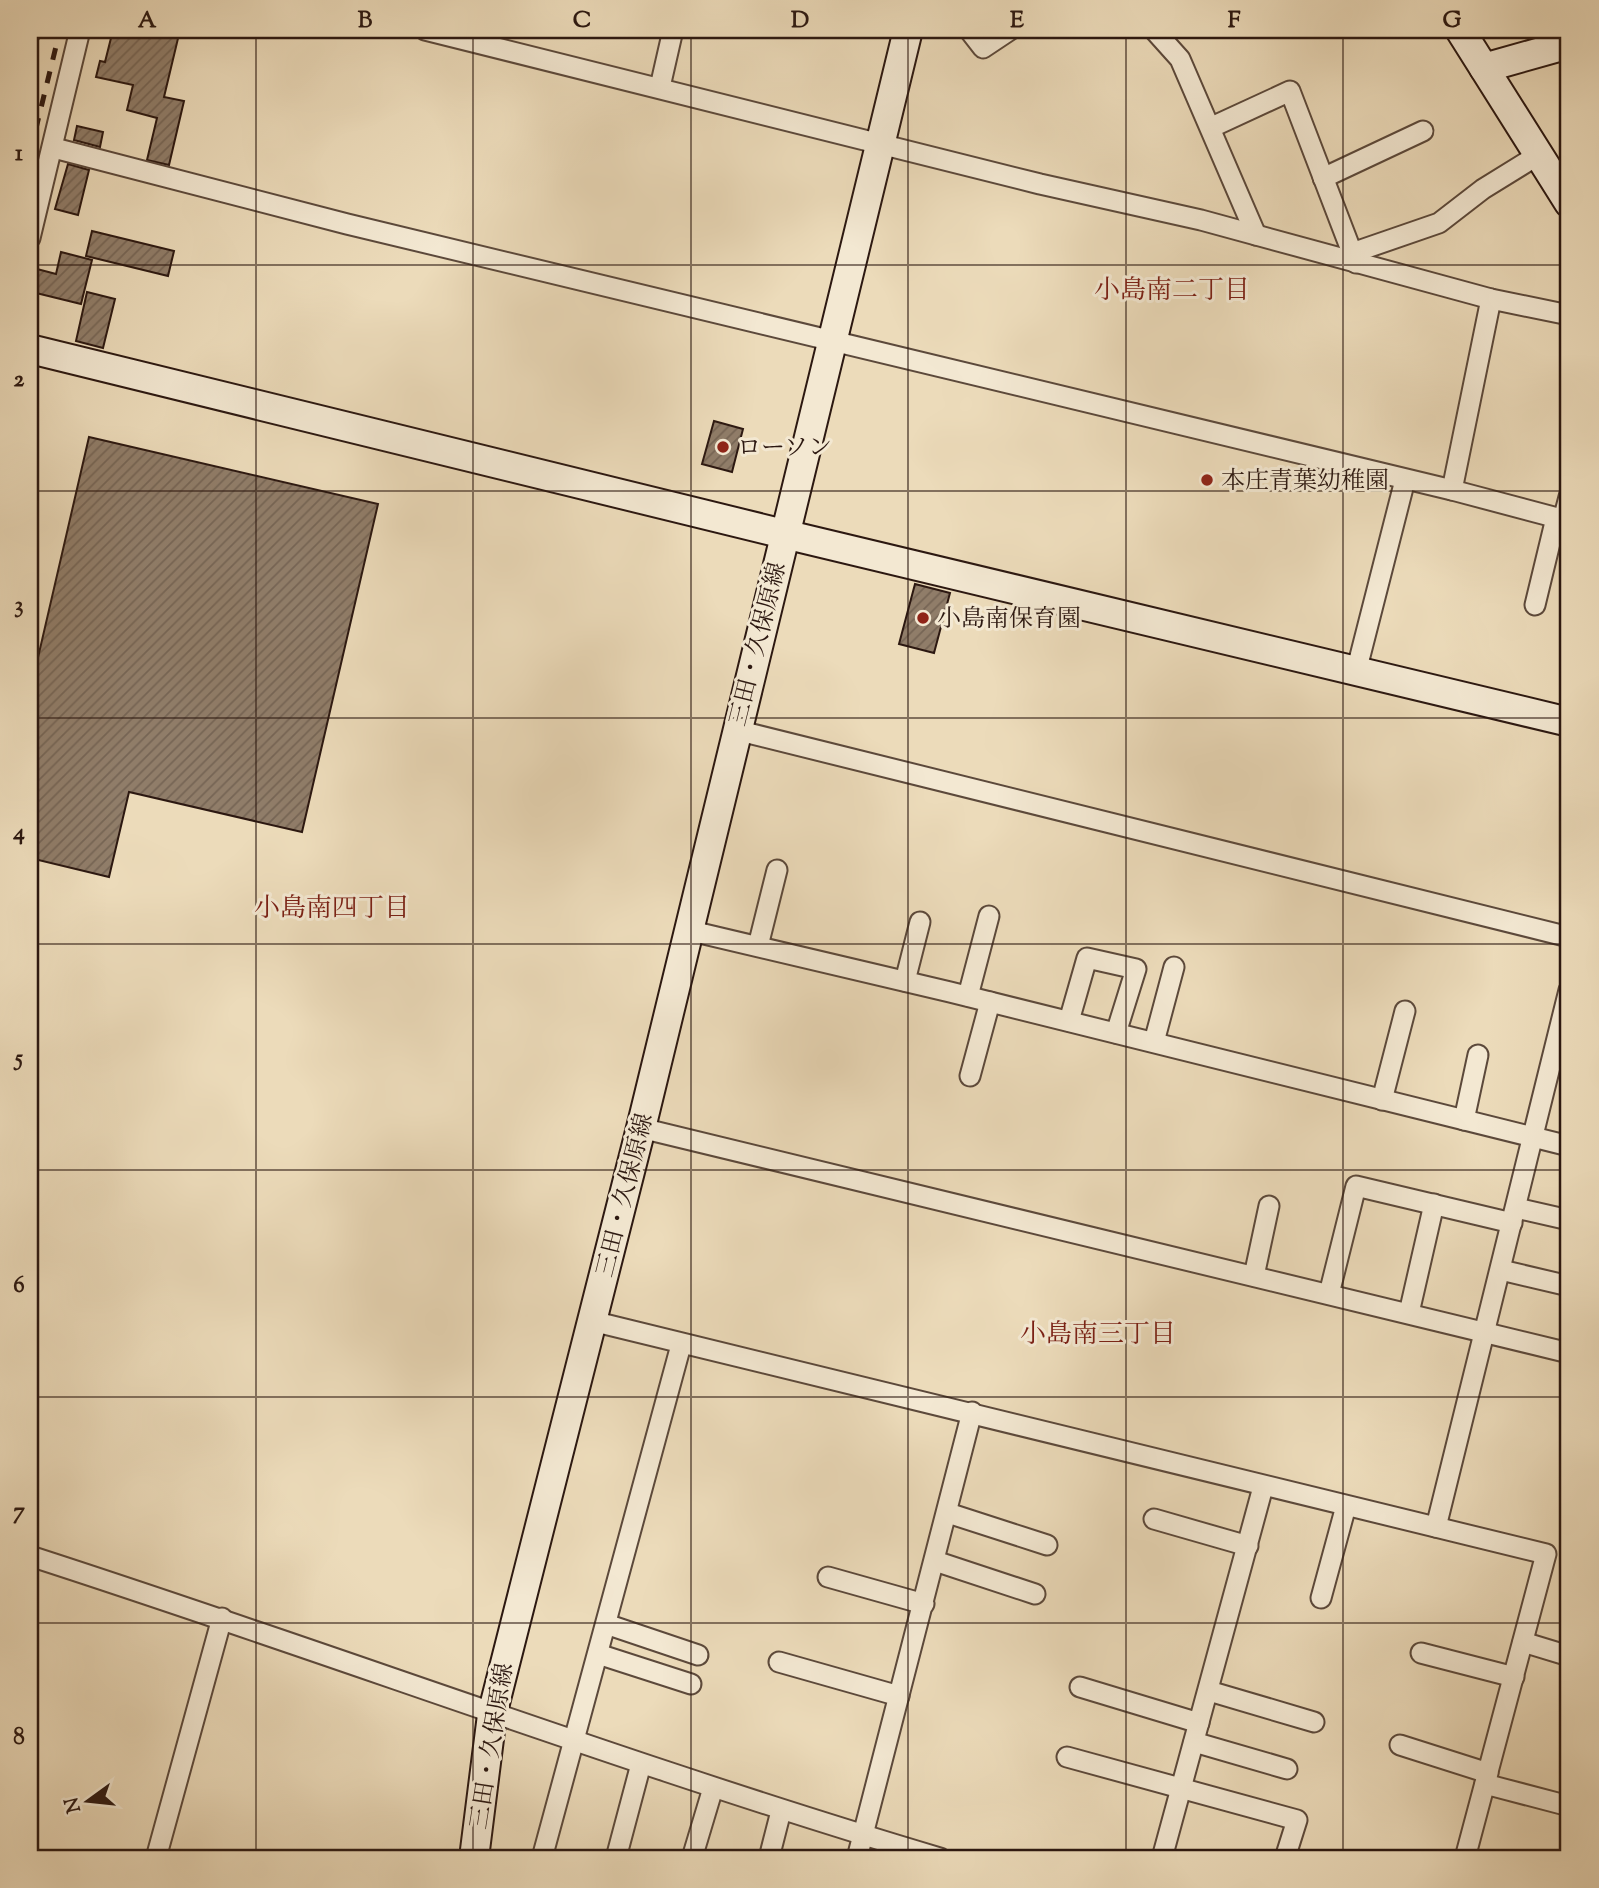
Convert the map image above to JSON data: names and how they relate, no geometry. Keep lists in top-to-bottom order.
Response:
{
  "streets": {
    "street": ["三田・久保原線"]
  },
  "districts": ["小島南二丁目", "小島南四丁目", "小島南三丁目"],
  "places": ["ローソン", "本庄青葉幼稚園", "小島南保育園"],
  "north": "left",
  "grid": {
    "columns": [
      "A",
      "B",
      "C",
      "D",
      "E",
      "F",
      "G"
    ],
    "rows": [
      "1",
      "2",
      "3",
      "4",
      "5",
      "6",
      "7",
      "8"
    ]
  }
}
